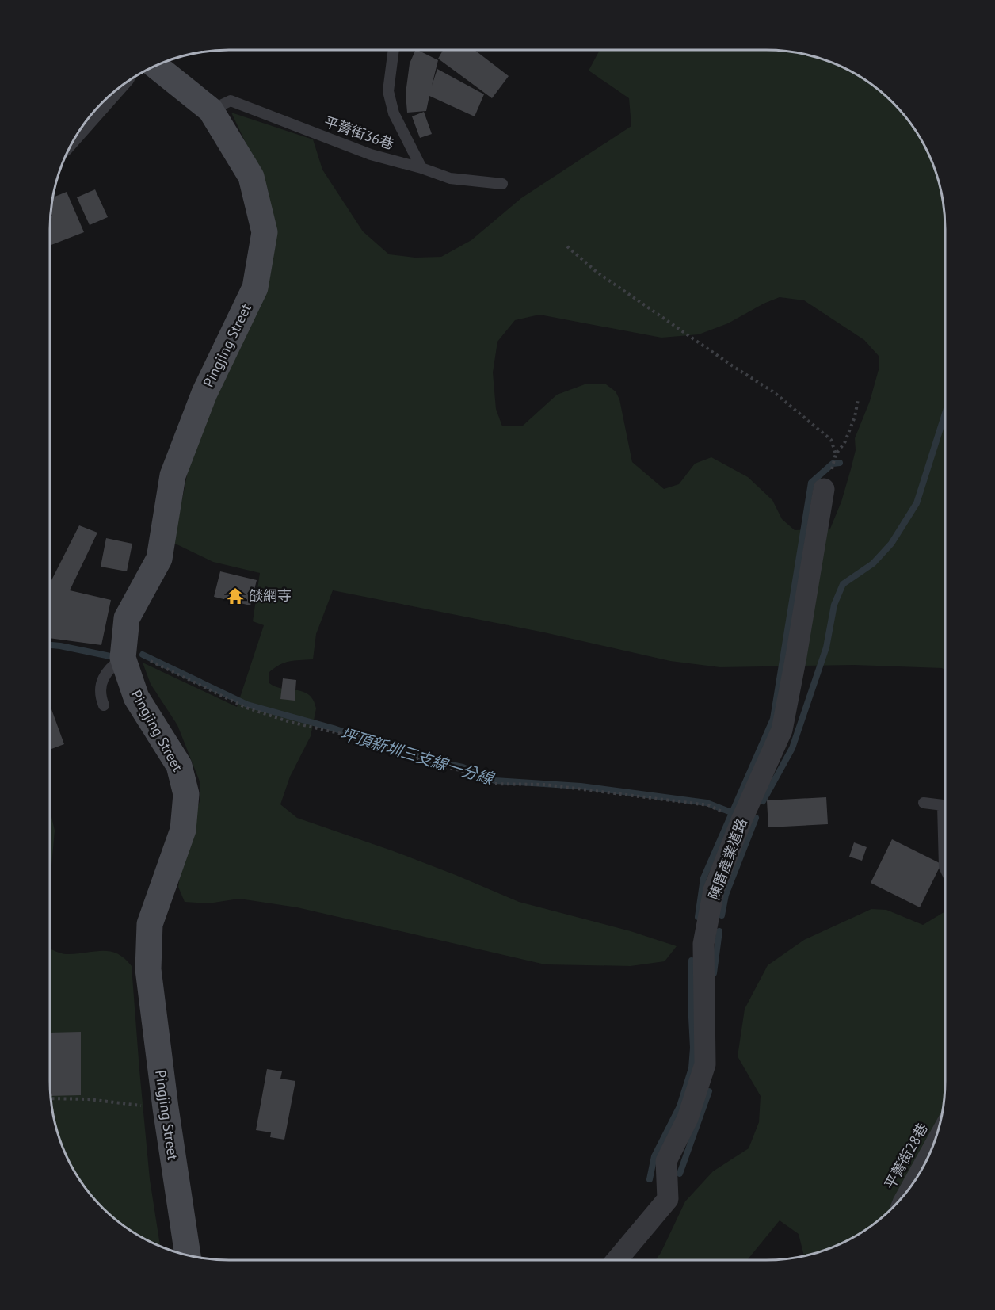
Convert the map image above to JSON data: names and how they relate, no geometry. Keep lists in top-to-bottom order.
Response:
{
  "streets": {
    "street": ["Pingjing Street", "陳厝產業道路"],
    "lane": ["平菁街36巷", "平菁街28巷"]
  },
  "crossings": [
    ["平菁街36巷", "Pingjing Street"]
  ],
  "water": ["坪頂新圳三支線一分線"],
  "places": {
    "temple": ["燄網寺"]
  }
}
